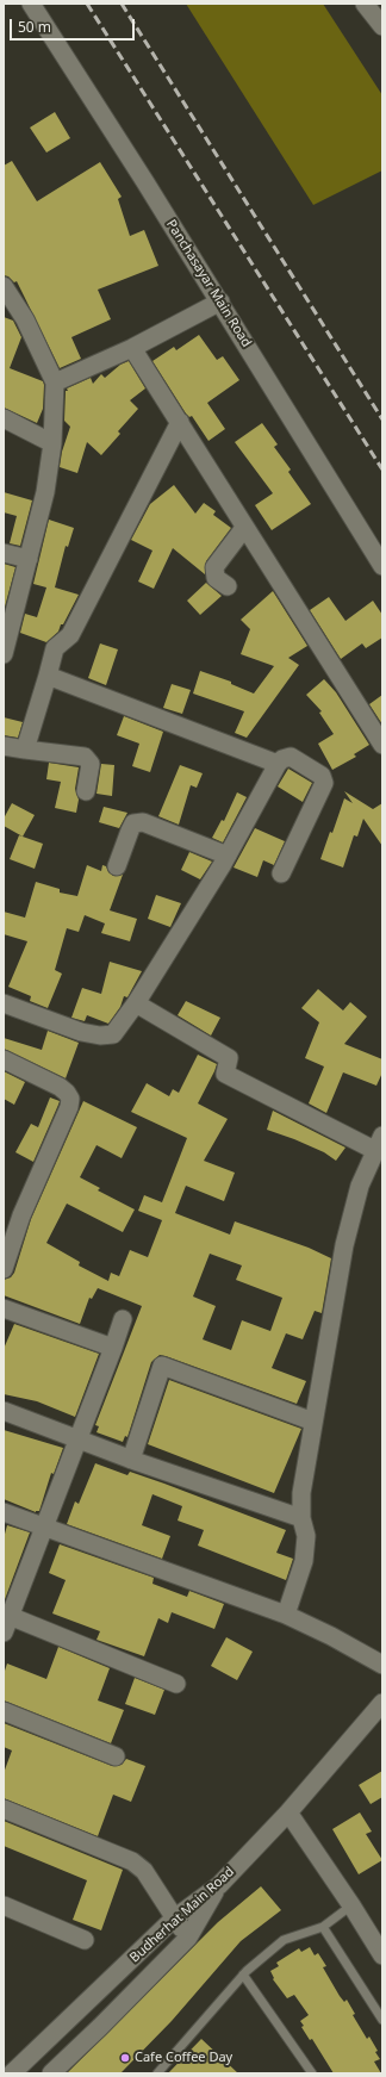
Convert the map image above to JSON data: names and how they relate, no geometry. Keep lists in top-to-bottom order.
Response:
{
  "streets": {
    "street": ["Panchasayar Main Road", "Budherhat Main Road"]
  },
  "places": ["Cafe Coffee Day"],
  "scale_bar": "50 m"
}
